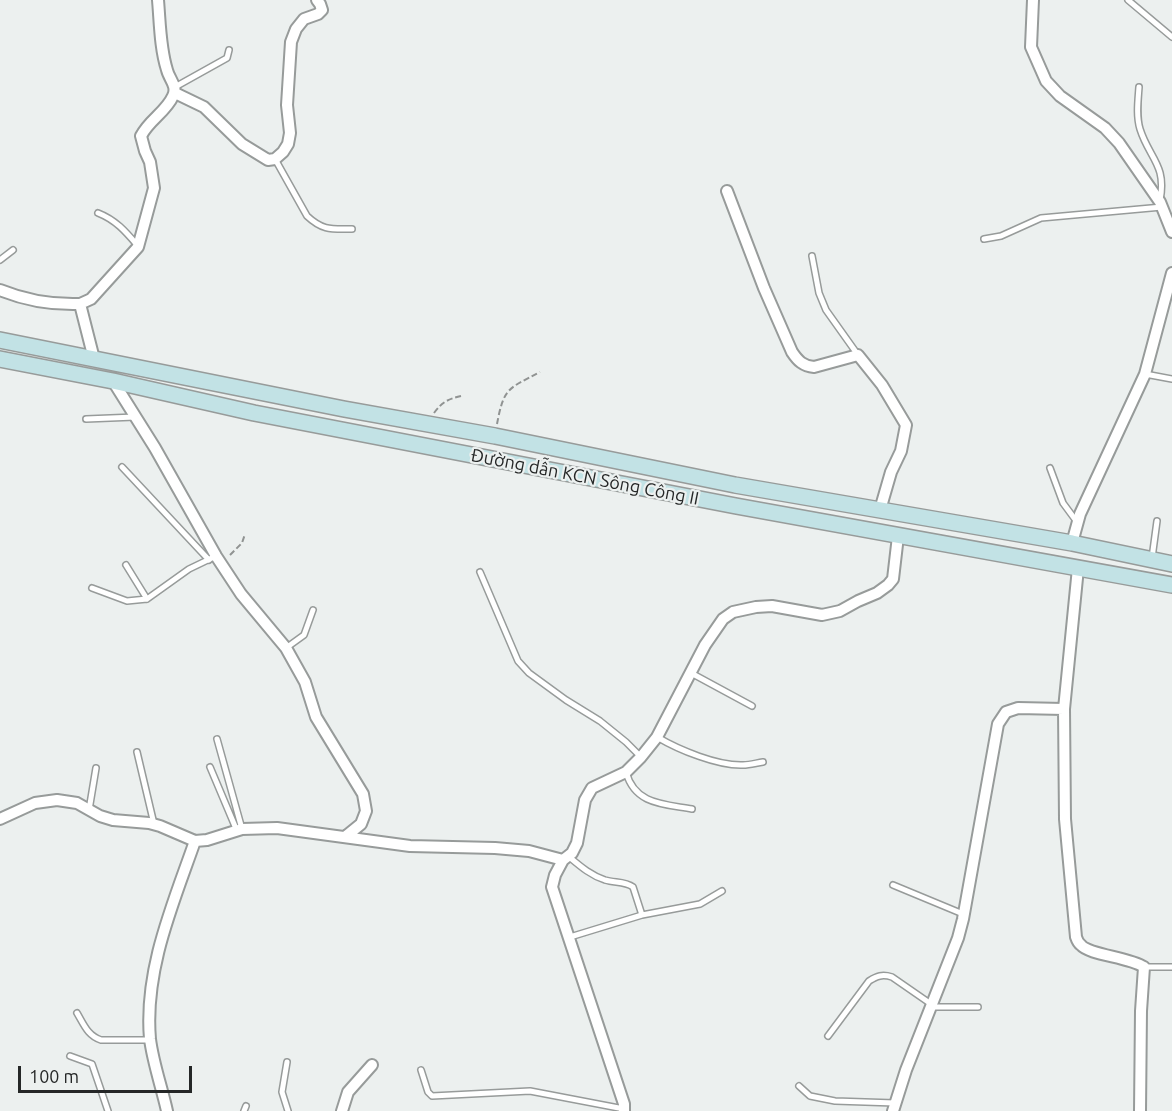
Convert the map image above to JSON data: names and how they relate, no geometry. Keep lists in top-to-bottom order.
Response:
{
  "streets": {
    "street": ["Đường dẫn KCN Sông Công II"]
  },
  "scale_bar": "100 m"
}
